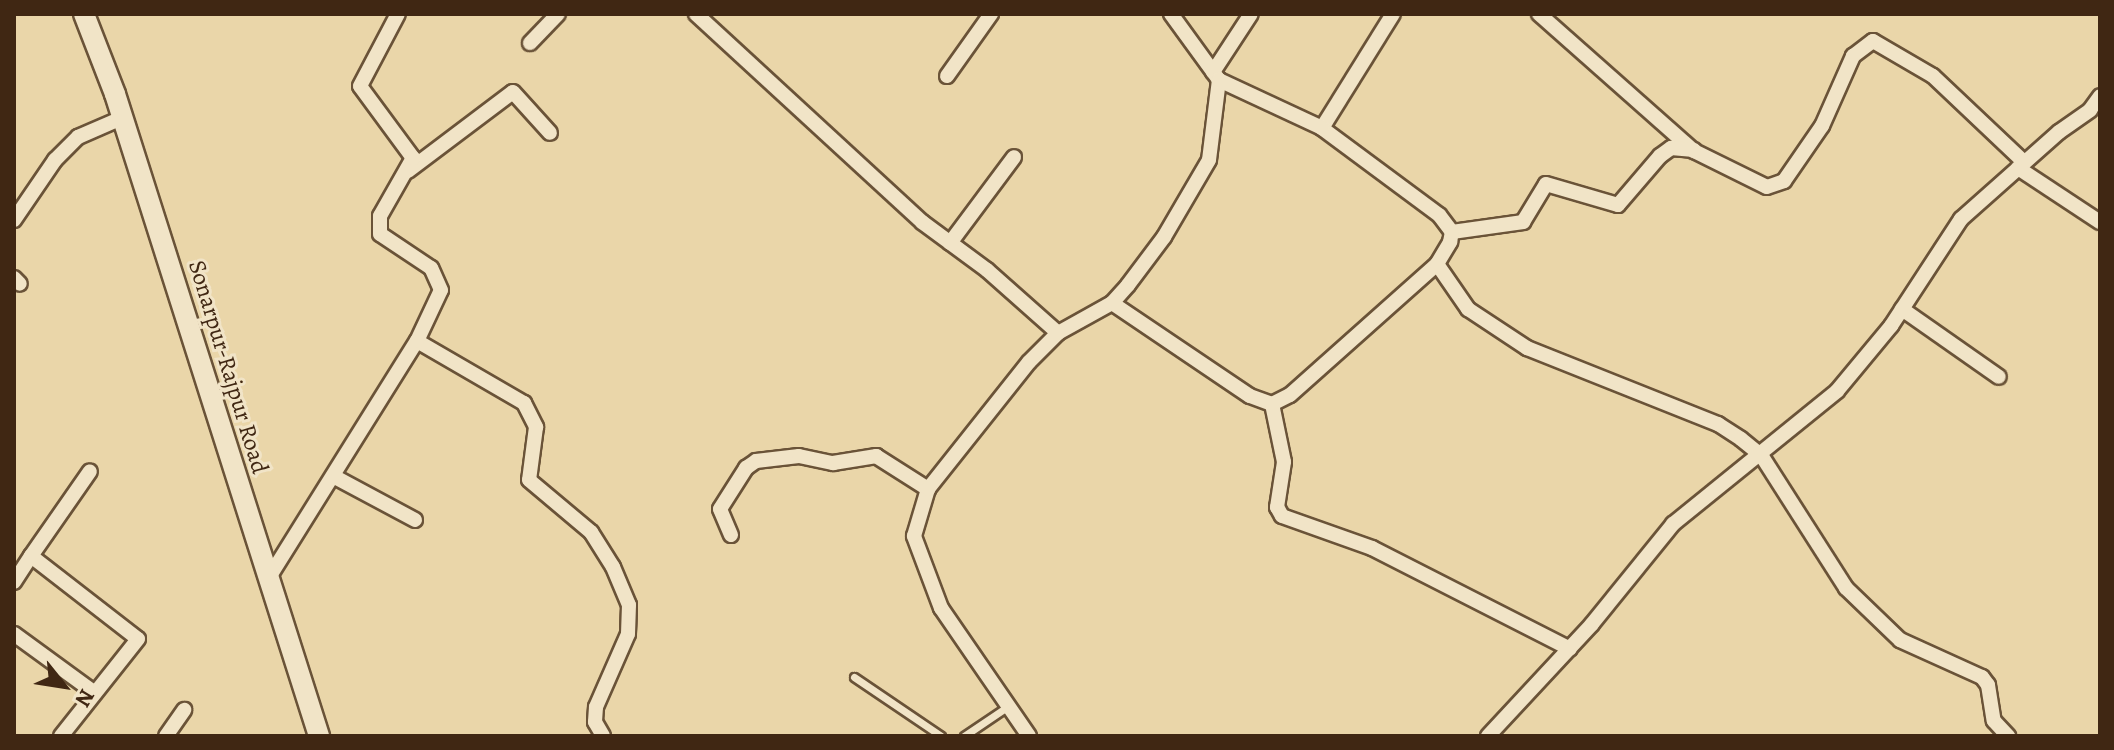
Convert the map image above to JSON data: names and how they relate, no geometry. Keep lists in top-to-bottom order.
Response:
{
  "streets": {
    "main road": ["Sonarpur-Rajpur Road"]
  },
  "north": "bottom right"
}
